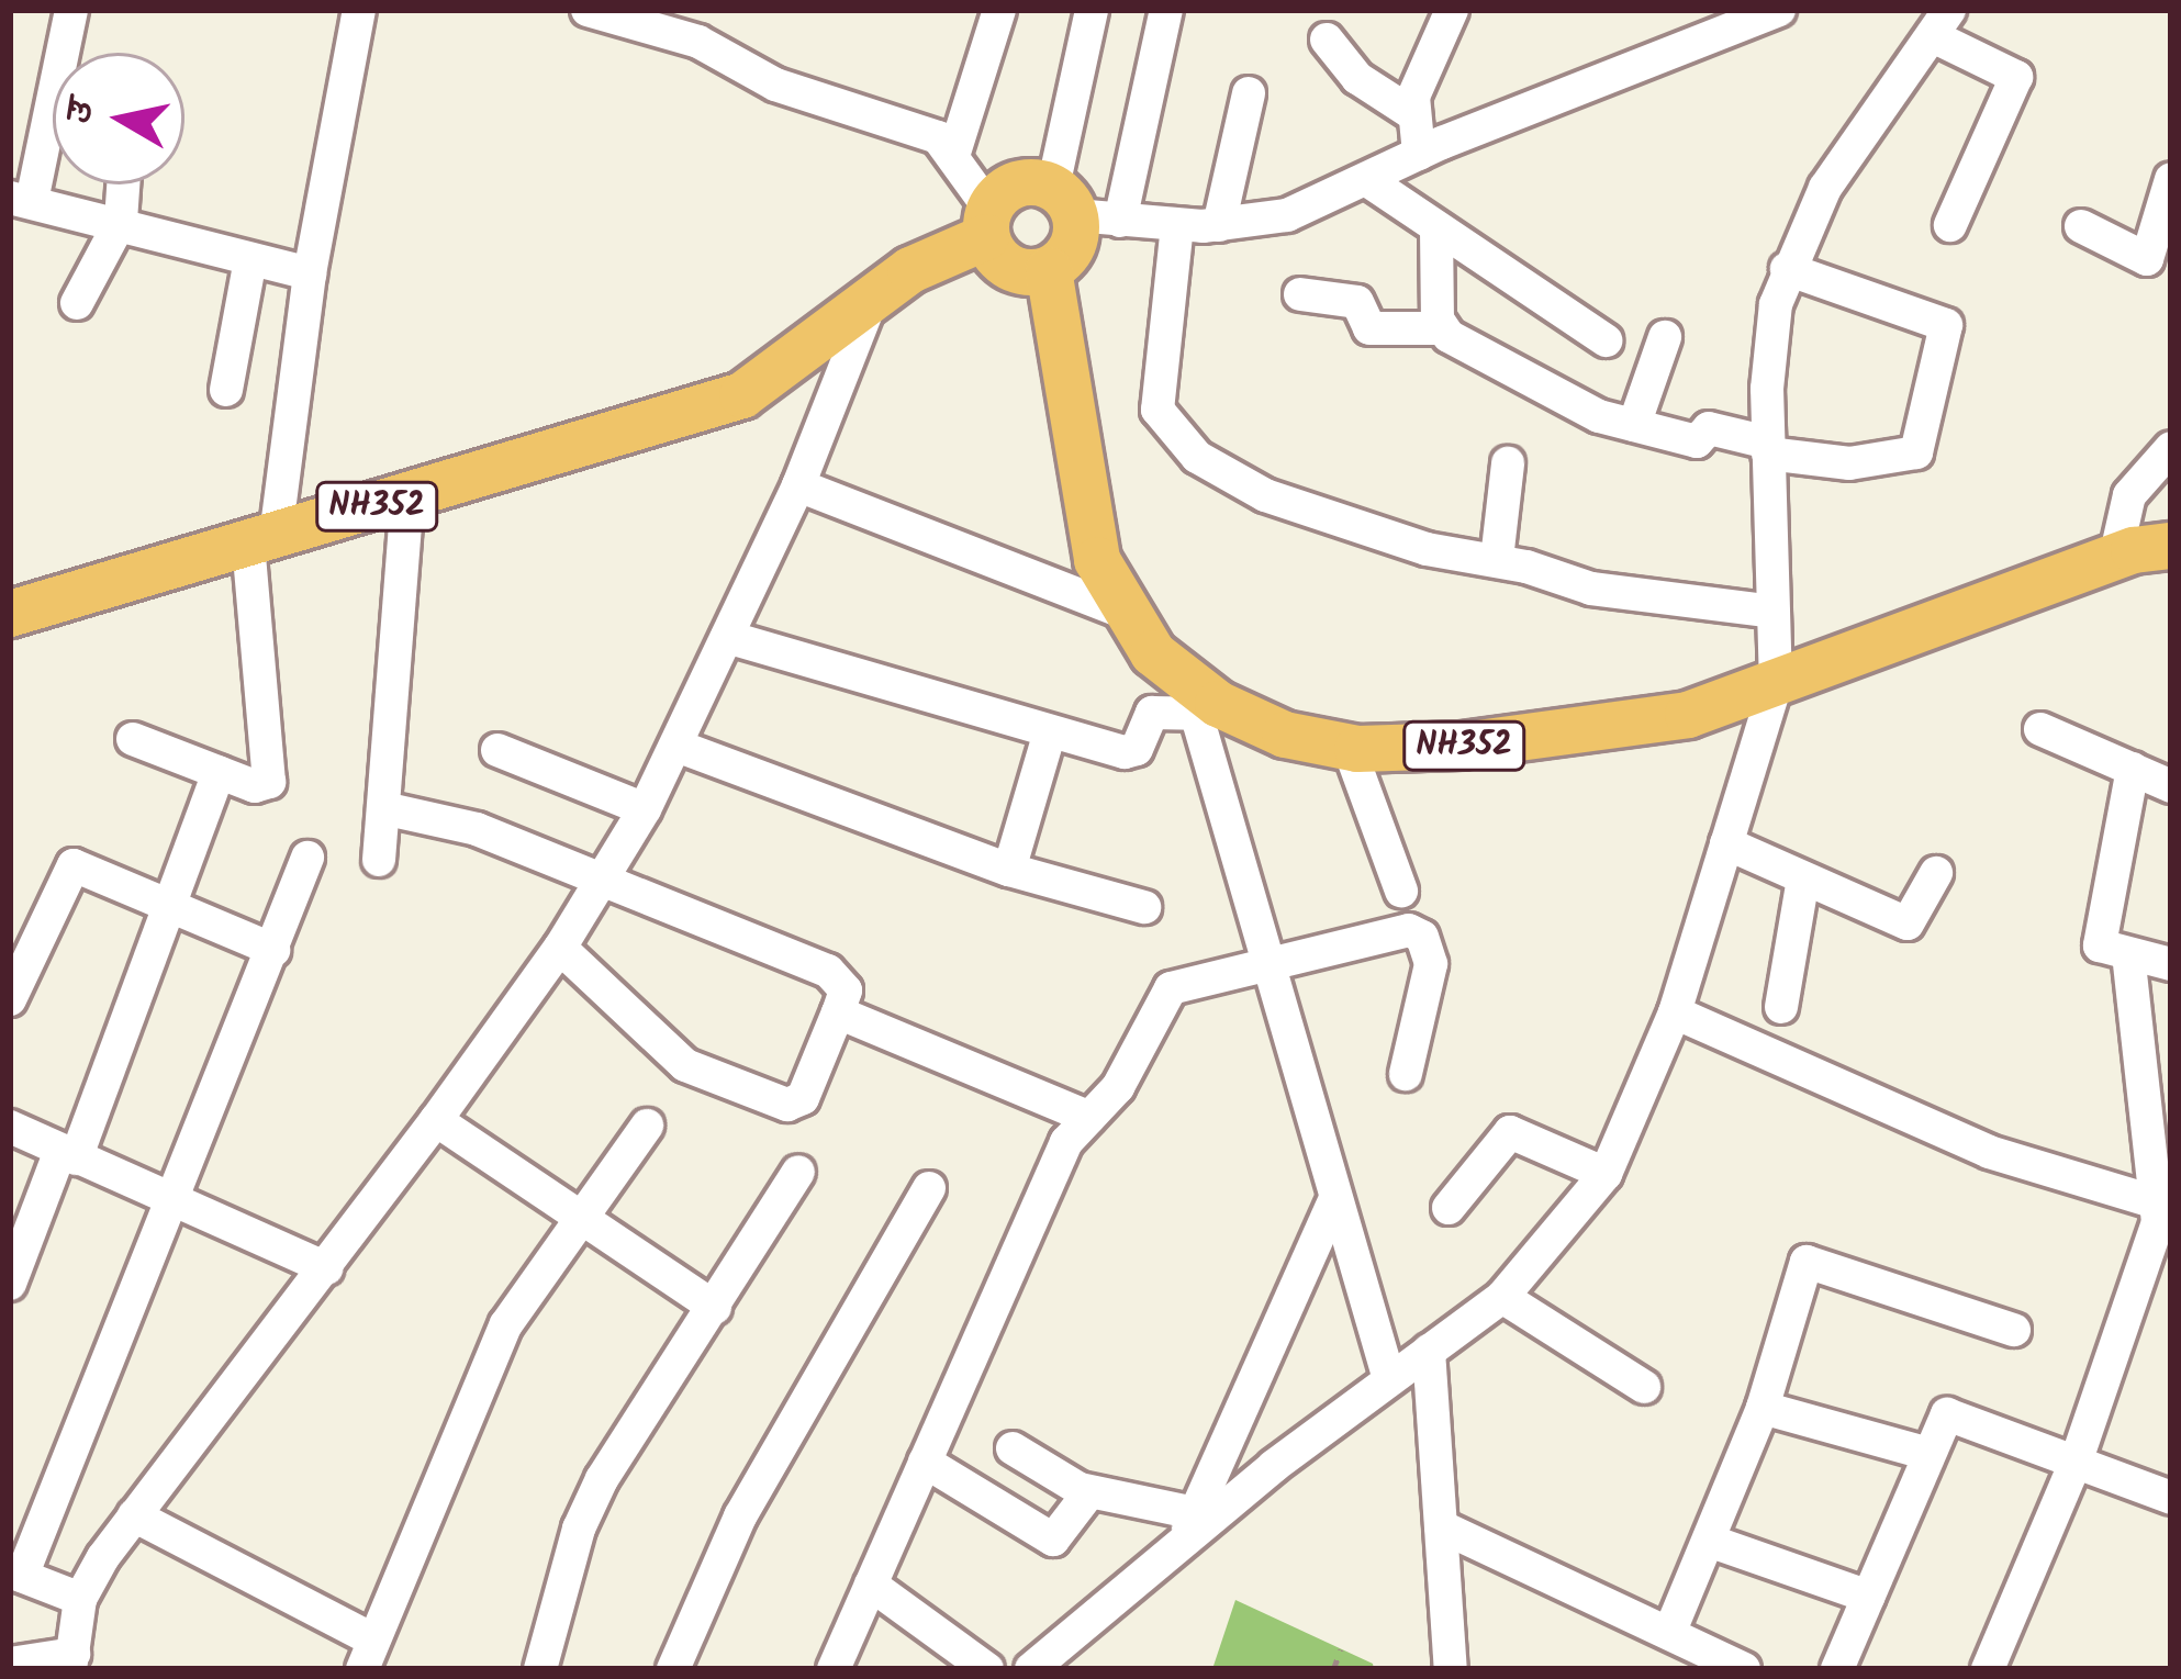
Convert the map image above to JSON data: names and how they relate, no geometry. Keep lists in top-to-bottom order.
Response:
{
  "streets": {
    "highway": ["NH352"]
  },
  "north": "left"
}
